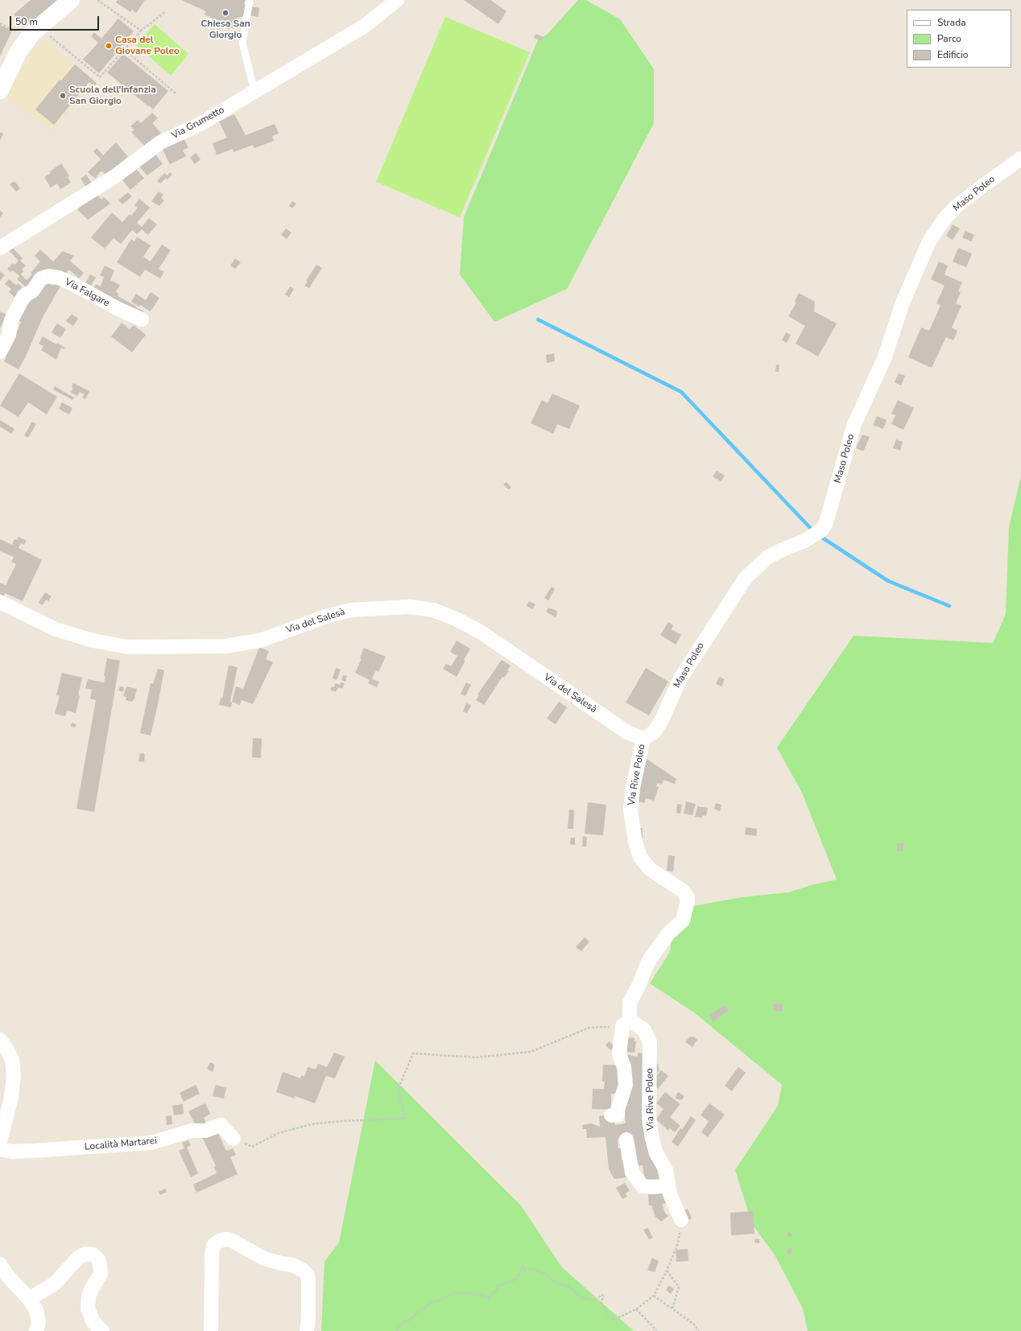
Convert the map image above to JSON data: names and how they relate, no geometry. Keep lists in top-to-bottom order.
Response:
{
  "streets": {
    "street": [
      "Via Grumetto",
      "Maso Poleo",
      "Via Falgare",
      "Via del Salesà",
      "Via Rive Poleo",
      "Località Martarei"
    ]
  },
  "crossings": [
    ["Maso Poleo", "Via del Salesà"],
    ["Maso Poleo", "Via Rive Poleo"],
    ["Via del Salesà", "Via Rive Poleo"]
  ],
  "places": ["Chiesa San Giorgio", "Casa del Giovane Poleo", "Scuola dell'infanzia San Giorgio"],
  "legend": ["Strada", "Parco", "Edificio"],
  "scale_bar": "50 m"
}
